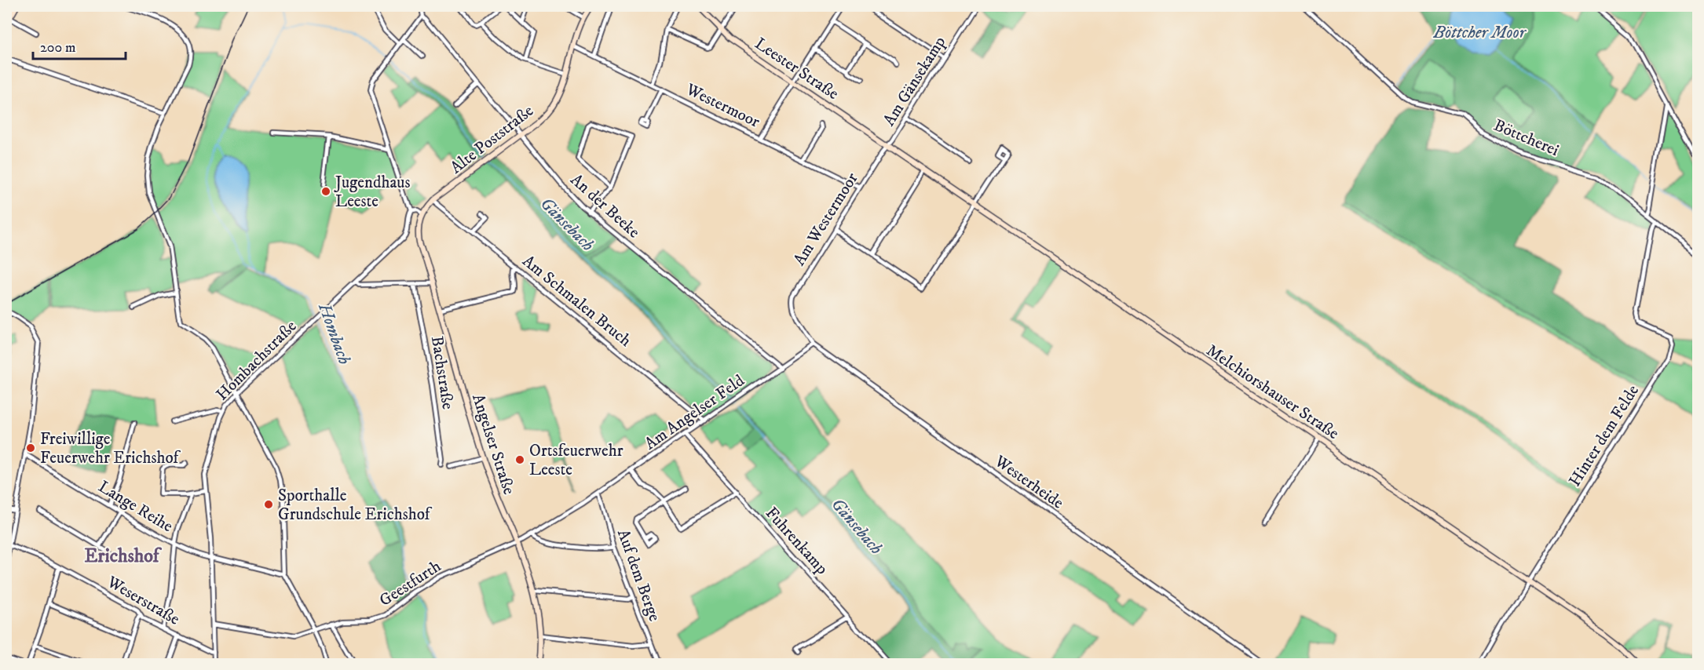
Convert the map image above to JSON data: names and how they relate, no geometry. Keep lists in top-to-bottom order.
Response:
{
  "streets": {
    "street": [
      "Leester Straße",
      "Am Gänsekamp",
      "Westermoor",
      "Böttcherei",
      "Alte Poststraße",
      "An der Beeke",
      "Am Westermoor",
      "Am Schmalen Bruch",
      "Hombachstraße",
      "Bachstraße",
      "Melchiorshauser Straße",
      "Am Angelser Feld",
      "Hinter dem Felde",
      "Angelser Straße",
      "Westerheide",
      "Lange Reihe",
      "Fuhrenkamp",
      "Auf dem Berge",
      "Geestfurth",
      "Weserstraße"
    ]
  },
  "crossings": [
    ["Leester Straße", "Am Gänsekamp"],
    ["Leester Straße", "Am Westermoor"],
    ["Leester Straße", "Melchiorshauser Straße"],
    ["Am Gänsekamp", "Am Westermoor"],
    ["Am Gänsekamp", "Melchiorshauser Straße"],
    ["Westermoor", "Alte Poststraße"],
    ["Westermoor", "Am Westermoor"],
    ["Böttcherei", "Hinter dem Felde"],
    ["Alte Poststraße", "An der Beeke"],
    ["Alte Poststraße", "Am Schmalen Bruch"],
    ["Alte Poststraße", "Angelser Straße"],
    ["An der Beeke", "Am Angelser Feld"],
    ["Am Westermoor", "Melchiorshauser Straße"],
    ["Am Westermoor", "Westerheide"],
    ["Am Schmalen Bruch", "Am Angelser Feld"],
    ["Hombachstraße", "Lange Reihe"],
    ["Hombachstraße", "Geestfurth"],
    ["Hombachstraße", "Weserstraße"],
    ["Melchiorshauser Straße", "Hinter dem Felde"],
    ["Am Angelser Feld", "Angelser Straße"],
    ["Am Angelser Feld", "Westerheide"],
    ["Am Angelser Feld", "Fuhrenkamp"],
    ["Am Angelser Feld", "Auf dem Berge"],
    ["Am Angelser Feld", "Geestfurth"],
    ["Angelser Straße", "Geestfurth"]
  ],
  "districts": ["Erichshof"],
  "water": ["Böttcher Moor", "Gänsebach", "Hombach"],
  "places": [
    "Jugendhaus Leeste",
    "Freiwillige Feuerwehr Erichshof",
    "Ortsfeuerwehr Leeste",
    "Sporthalle Grundschule Erichshof"
  ],
  "scale_bar": "200 m"
}
